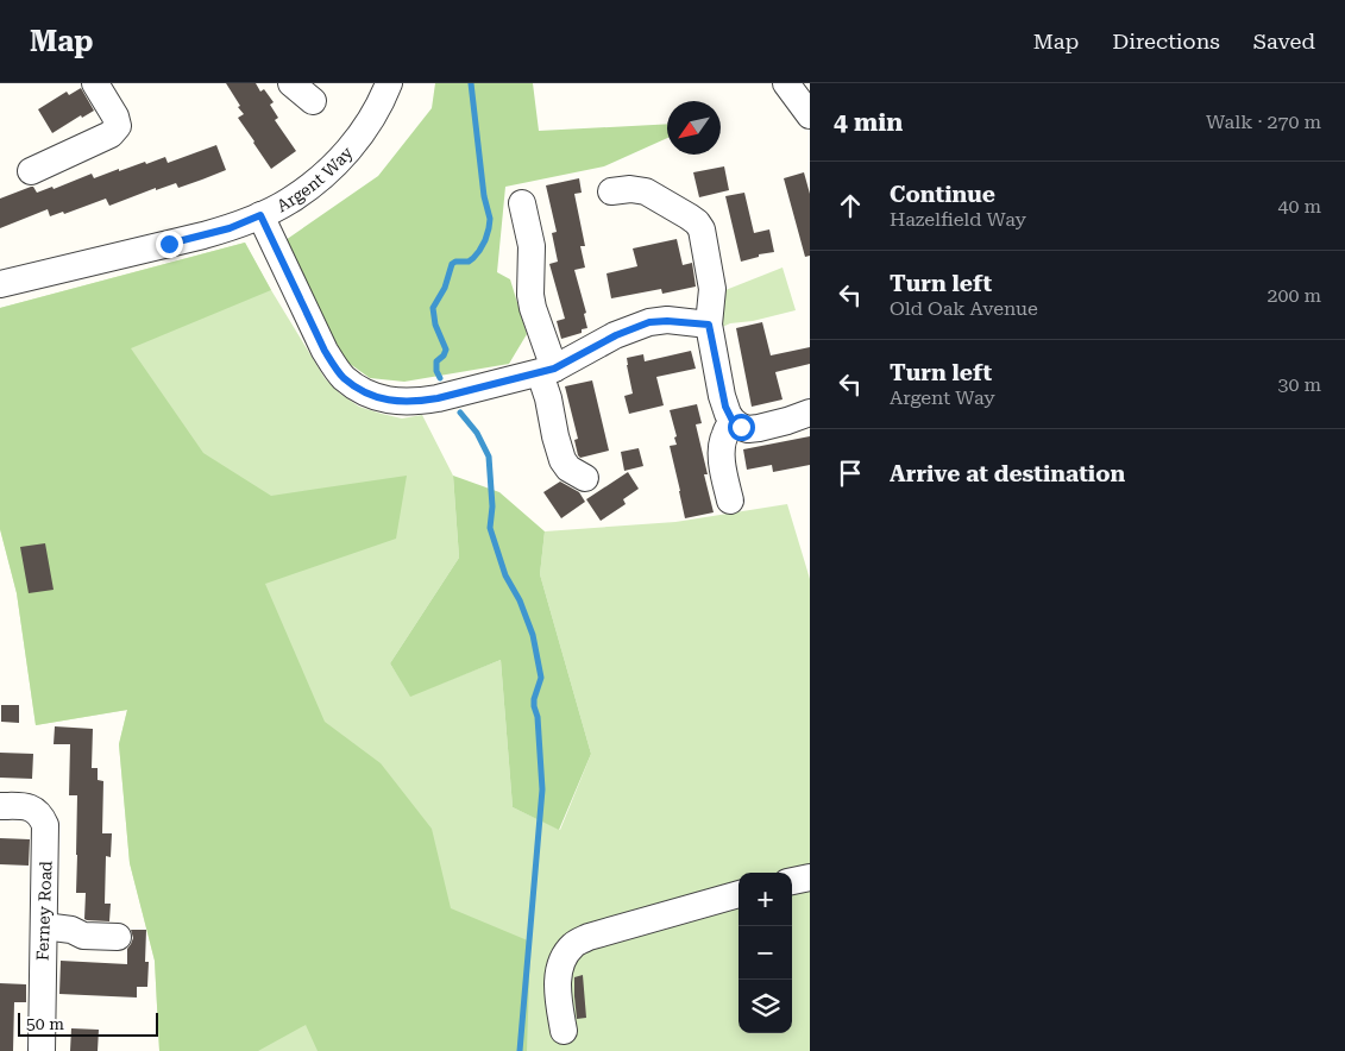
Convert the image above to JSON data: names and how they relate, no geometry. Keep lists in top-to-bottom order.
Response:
{
  "streets": {
    "street": ["Argent Way", "Ferney Road"]
  },
  "scale_bar": "50 m",
  "north": "bottom left",
  "page": {
    "header": "Map",
    "nav": ["Map", "Directions", "Saved"],
    "heading": ["4 min", "Walk · 270 m"],
    "list": [
      ["Continue", "Hazelfield Way", "40 m"],
      ["Turn left", "Old Oak Avenue", "200 m"],
      ["Turn left", "Argent Way", "30 m"],
      "Arrive at destination"
    ],
    "map_buttons": ["+", "−"],
    "scale": "50 m"
  }
}
